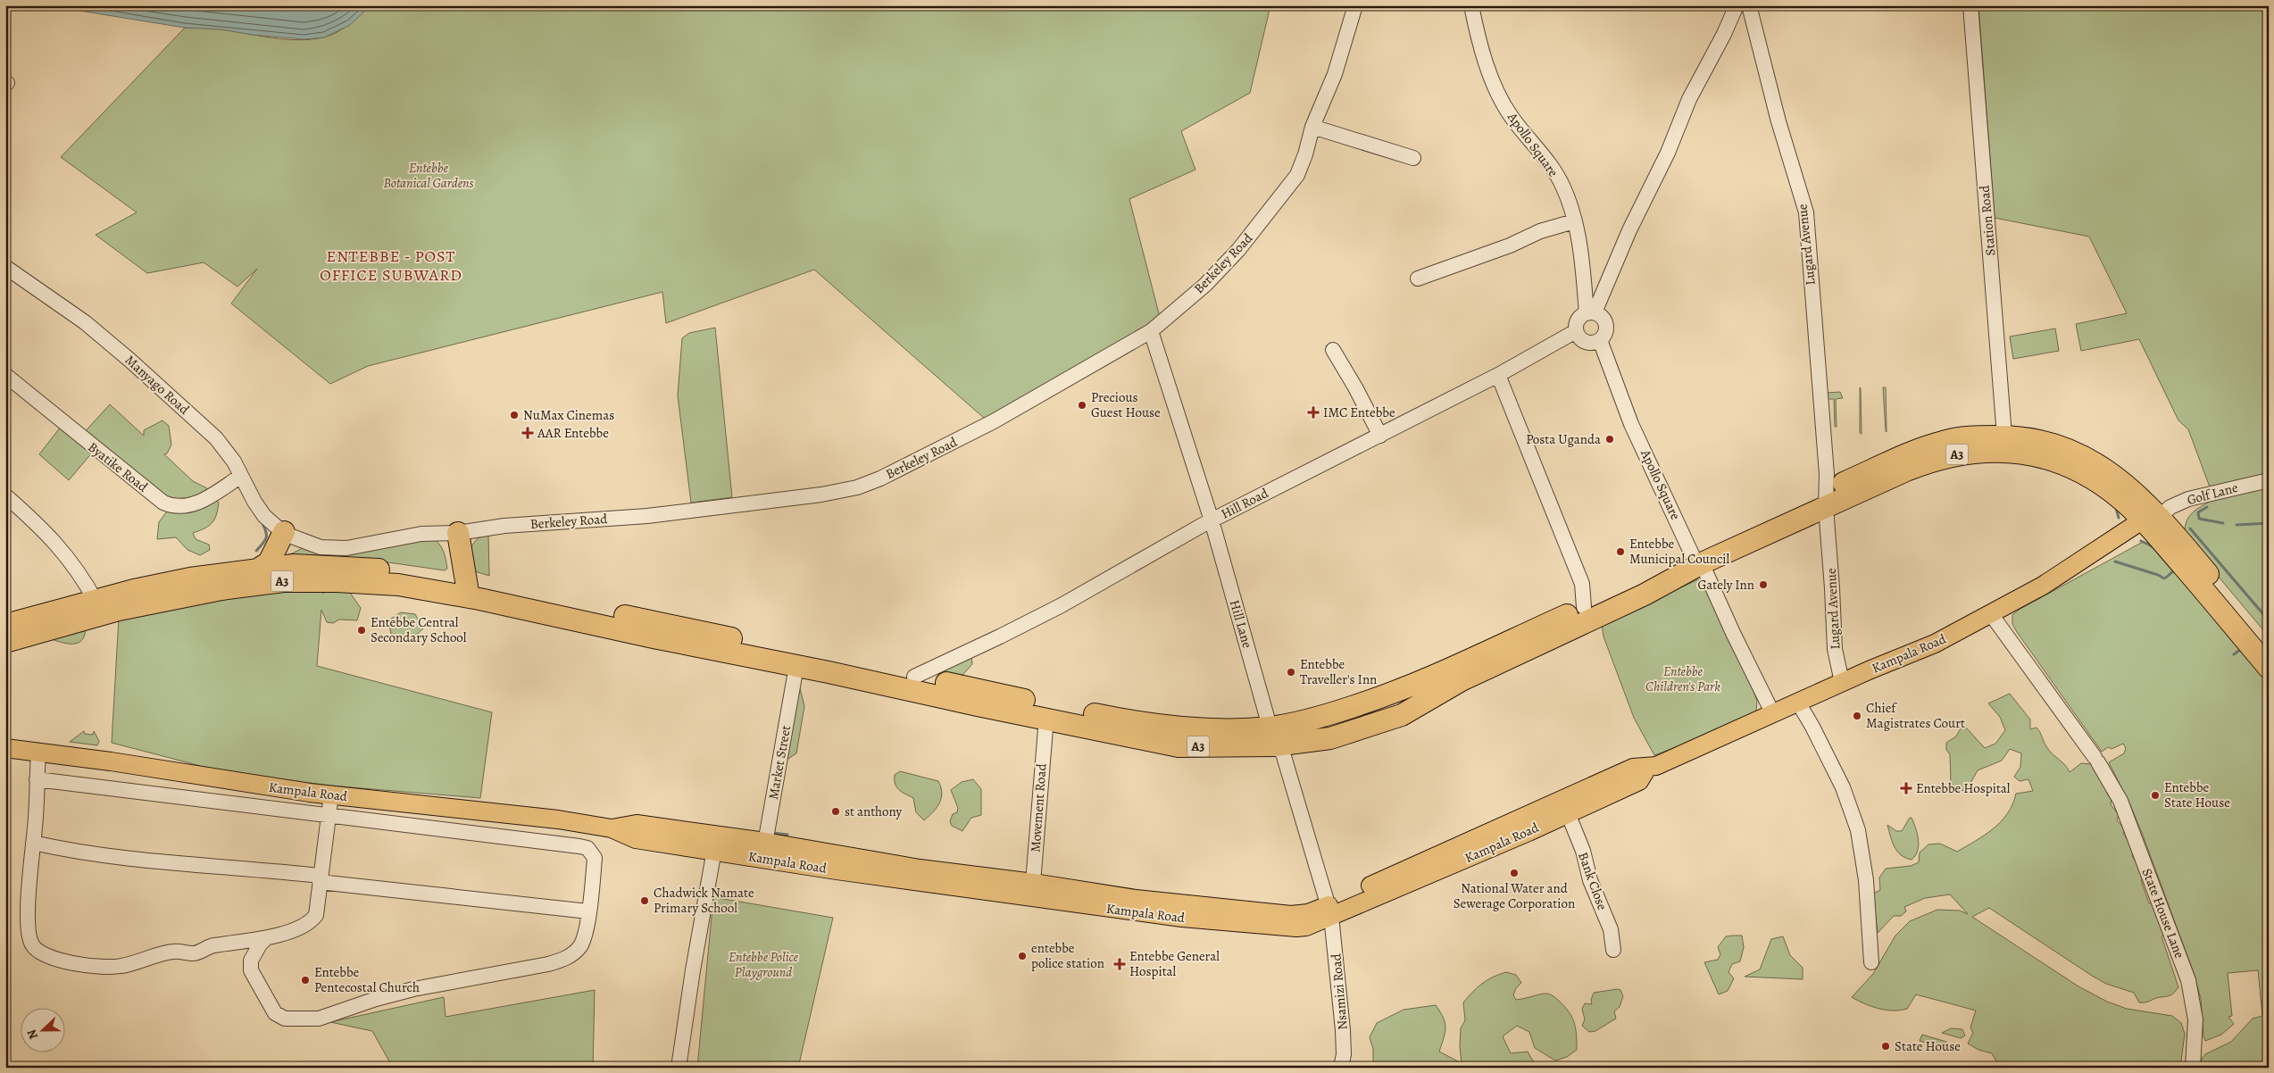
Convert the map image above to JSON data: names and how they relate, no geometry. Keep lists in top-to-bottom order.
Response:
{
  "streets": {
    "highway": ["A3"],
    "main road": ["Kampala Road"],
    "street": [
      "Apollo Square",
      "Station Road",
      "Lugard Avenue",
      "Berkeley Road",
      "Manyago Road",
      "Byatike Road",
      "Golf Lane",
      "Hill Road",
      "Hill Lane",
      "Market Street",
      "Movement Road",
      "Bank Close",
      "State House Lane",
      "Nsamizi Road"
    ]
  },
  "crossings": [
    ["Apollo Square", "A3"],
    ["Apollo Square", "Hill Road"],
    ["Apollo Square", "Kampala Road"],
    ["Station Road", "A3"],
    ["Lugard Avenue", "A3"],
    ["Lugard Avenue", "Kampala Road"],
    ["Berkeley Road", "Manyago Road"],
    ["Berkeley Road", "Hill Lane"],
    ["Manyago Road", "Byatike Road"],
    ["A3", "Golf Lane"],
    ["A3", "Hill Road"],
    ["A3", "Hill Lane"],
    ["A3", "Kampala Road"],
    ["A3", "Market Street"],
    ["A3", "Movement Road"],
    ["Golf Lane", "Kampala Road"],
    ["Hill Road", "Hill Lane"],
    ["Hill Lane", "Kampala Road"],
    ["Hill Lane", "Nsamizi Road"],
    ["Kampala Road", "Market Street"],
    ["Kampala Road", "Movement Road"],
    ["Kampala Road", "Bank Close"],
    ["Kampala Road", "State House Lane"],
    ["Kampala Road", "Nsamizi Road"]
  ],
  "districts": ["ENTEBBE - POST OFFICE SUBWARD"],
  "parks": ["Entebbe Botanical Gardens", "Entebbe Children's Park", "Entebbe Police Playground"],
  "places": {
    "other": [
      "Precious Guest House",
      "NuMax Cinemas",
      "Posta Uganda",
      "Entebbe Municipal Council",
      "Gately Inn",
      "Entebbe Central Secondary School",
      "Entebbe Traveller's Inn",
      "Chief Magistrates Court",
      "Entebbe State House",
      "st anthony",
      "National Water and Sewerage Corporation",
      "Chadwick Namate Primary School",
      "entebbe police station",
      "Entebbe Pentecostal Church",
      "State House"
    ],
    "health": [
      "IMC Entebbe",
      "AAR Entebbe",
      "Entebbe Hospital",
      "Entebbe General Hospital"
    ]
  },
  "north": "left"
}
